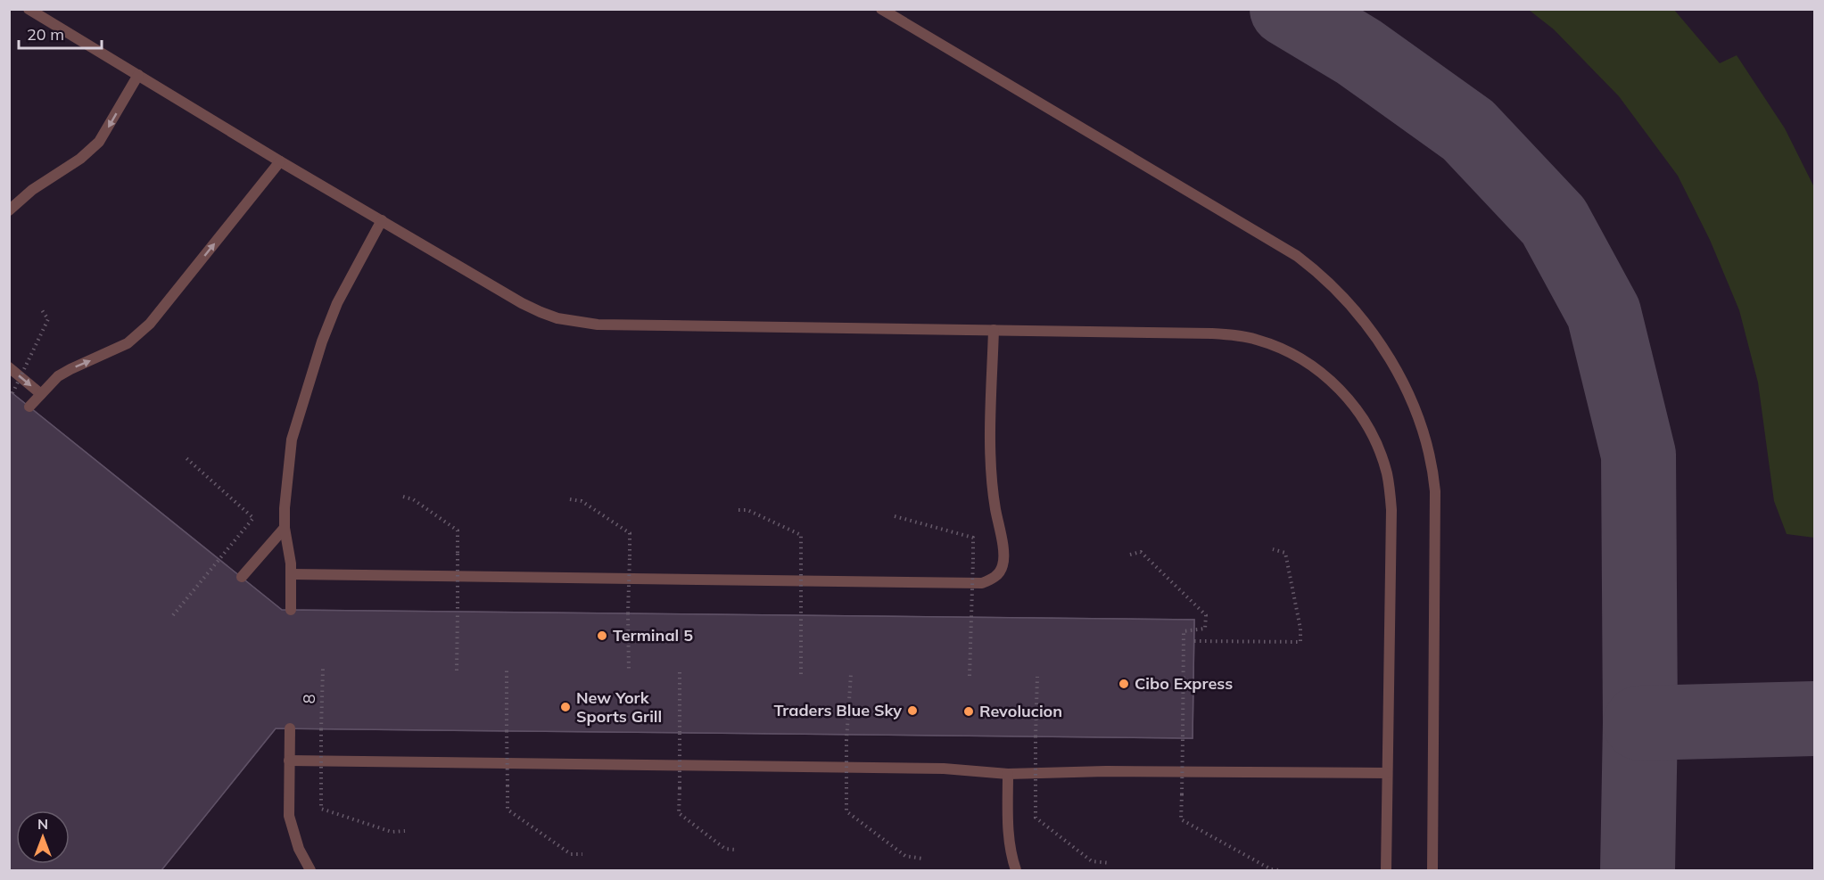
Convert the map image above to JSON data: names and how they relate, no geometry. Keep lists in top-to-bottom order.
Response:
{
  "streets": {
    "path": ["8"]
  },
  "places": [
    "Terminal 5",
    "Cibo Express",
    "New York Sports Grill",
    "Traders Blue Sky",
    "Revolucion"
  ],
  "scale_bar": "20 m",
  "north": "top"
}
